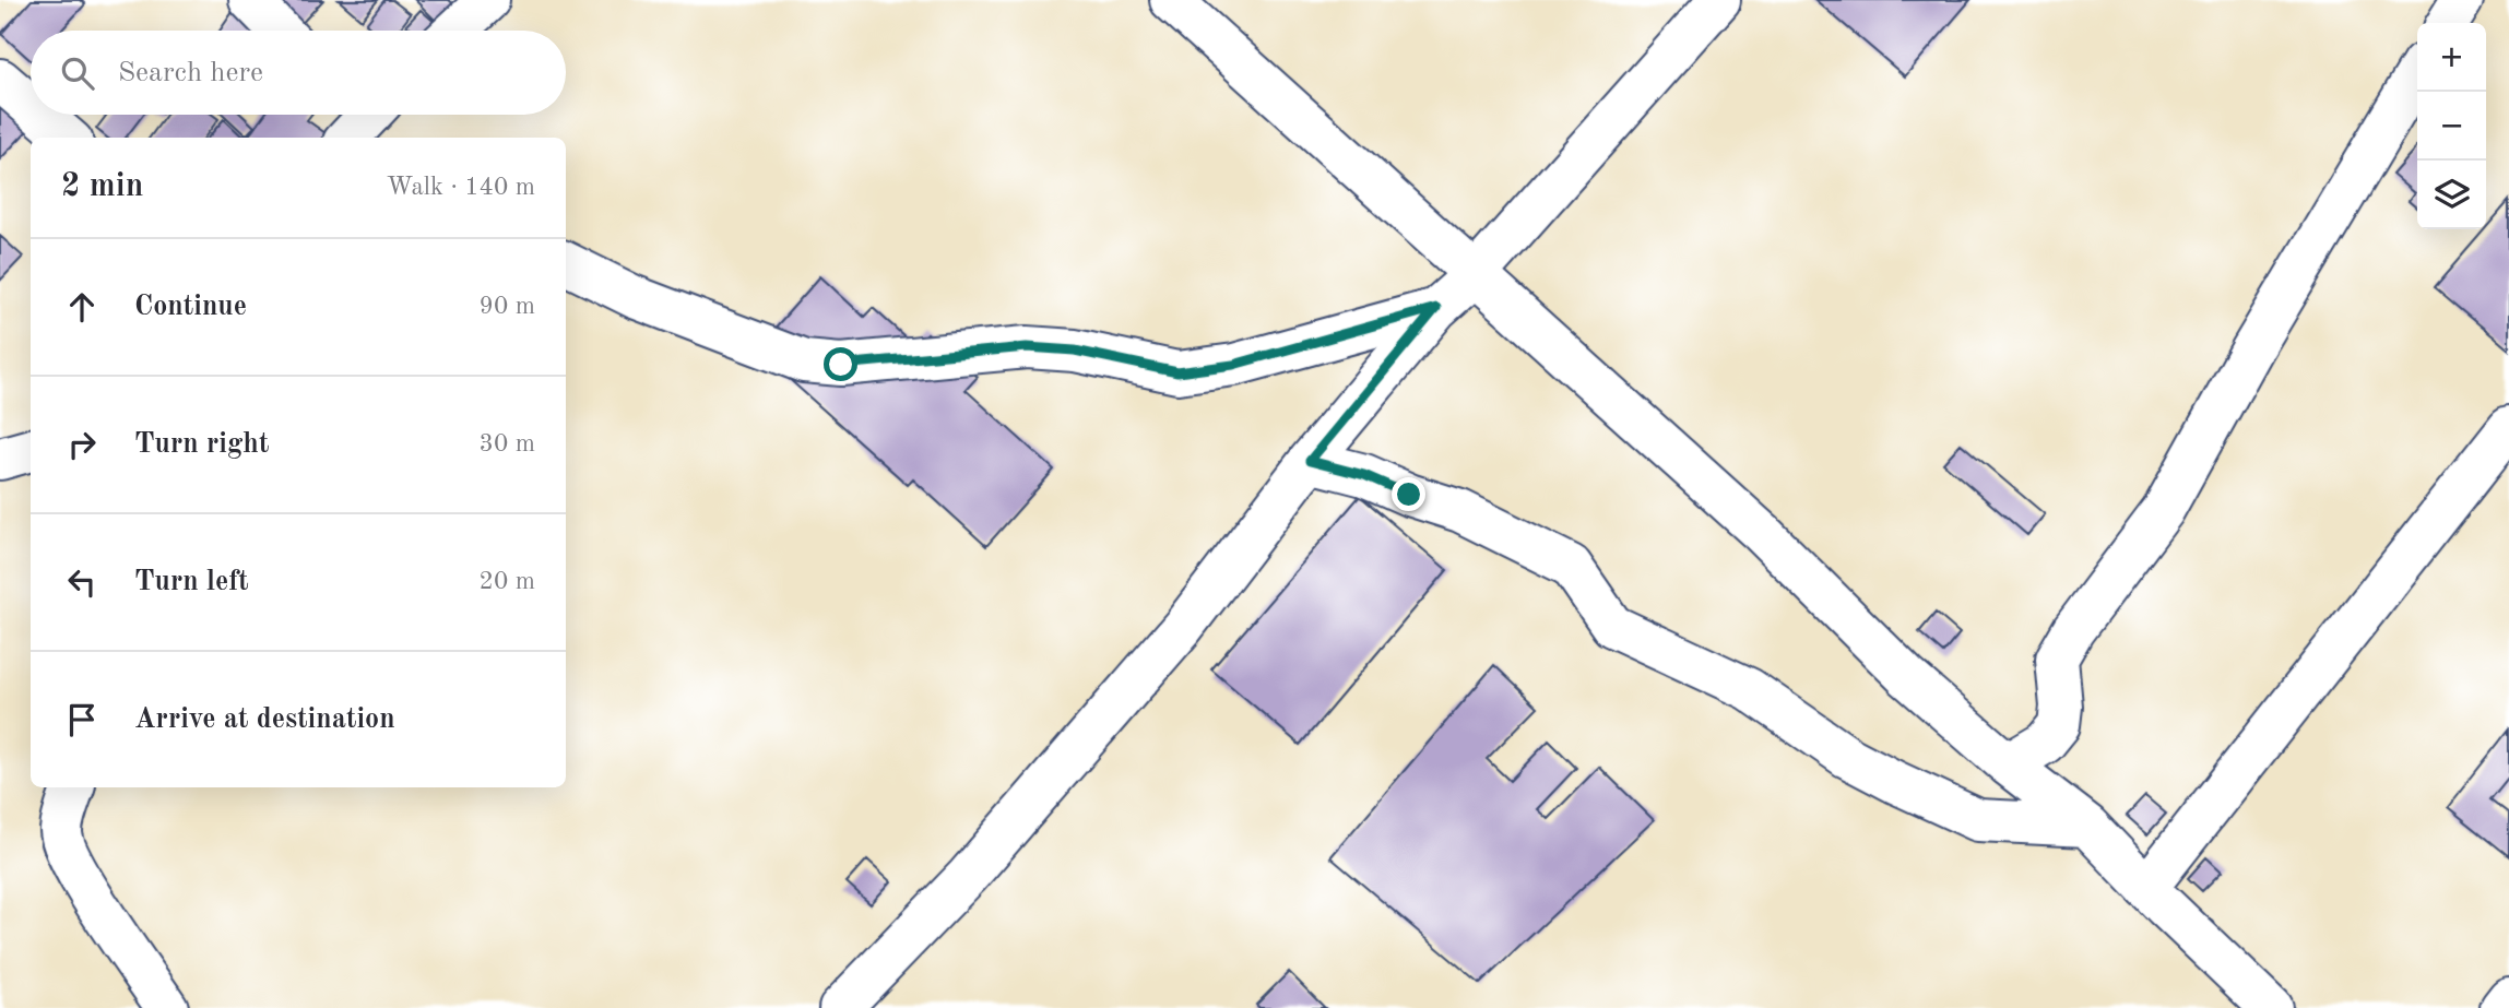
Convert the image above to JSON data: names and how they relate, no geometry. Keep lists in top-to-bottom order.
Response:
{
  "page": {
    "map_buttons": ["+", "−"],
    "search": "Search here",
    "heading": ["2 min", "Walk · 140 m"],
    "list": [
      ["Continue", "90 m"],
      ["Turn right", "30 m"],
      ["Turn left", "20 m"],
      "Arrive at destination"
    ]
  }
}
